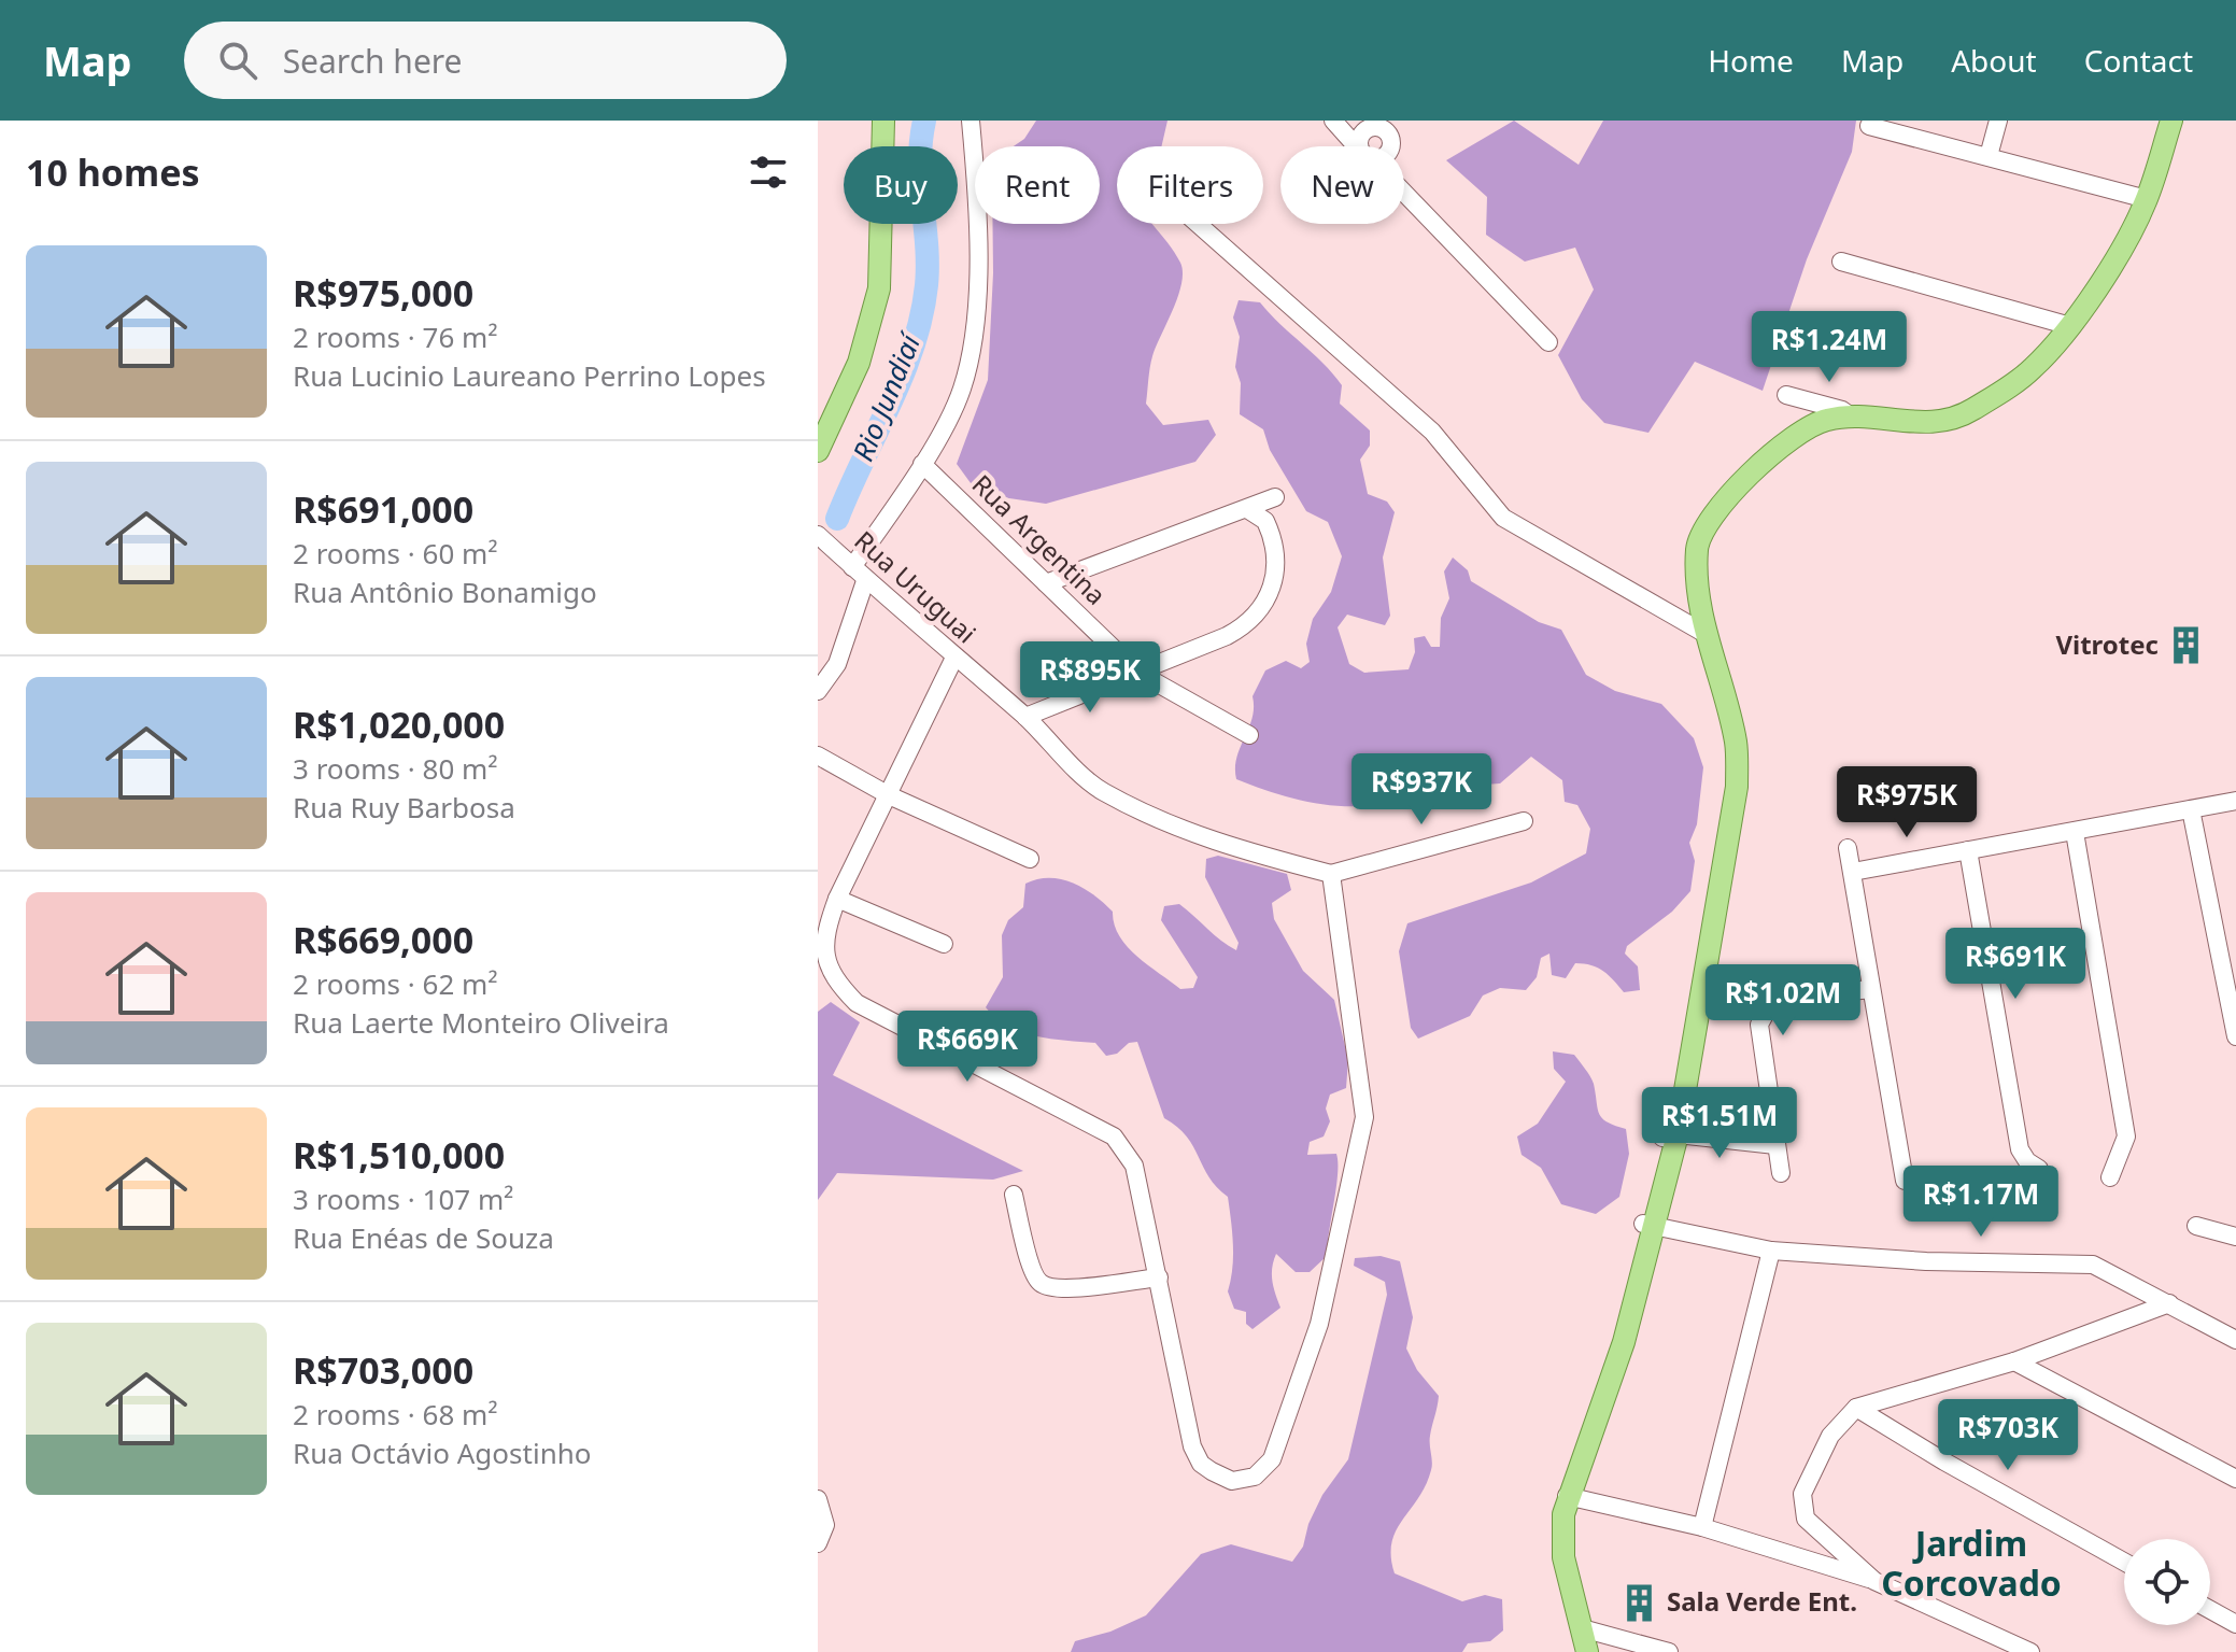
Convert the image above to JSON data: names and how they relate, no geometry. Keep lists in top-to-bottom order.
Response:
{
  "streets": {
    "street": ["Rua Argentina", "Rua Uruguai"]
  },
  "districts": ["Jardim Corcovado"],
  "water": ["Rio Jundiaí"],
  "places": {
    "building": ["Vitrotec", "Sala Verde Ent."]
  },
  "page": {
    "header": "Map",
    "search": "Search here",
    "nav": [
      "Home",
      "Map",
      "About",
      "Contact"
    ],
    "heading": "10 homes",
    "chip": [
      "Buy",
      "Rent",
      "Filters",
      "New"
    ],
    "list": [
      {
        "name": "R$975,000",
        "note": "2 rooms · 76 m² · Rua Lucinio Laureano Perrino Lopes"
      },
      {
        "name": "R$691,000",
        "note": "2 rooms · 60 m² · Rua Antônio Bonamigo"
      },
      {
        "name": "R$1,020,000",
        "note": "3 rooms · 80 m² · Rua Ruy Barbosa"
      },
      {
        "name": "R$669,000",
        "note": "2 rooms · 62 m² · Rua Laerte Monteiro Oliveira"
      },
      {
        "name": "R$1,510,000",
        "note": "3 rooms · 107 m² · Rua Enéas de Souza"
      },
      {
        "name": "R$703,000",
        "note": "2 rooms · 68 m² · Rua Octávio Agostinho"
      }
    ],
    "price": [
      "R$1.24M",
      "R$895K",
      "R$937K",
      "R$975K",
      "R$691K",
      "R$1.02M",
      "R$669K",
      "R$1.51M",
      "R$1.17M",
      "R$703K"
    ]
  }
}
